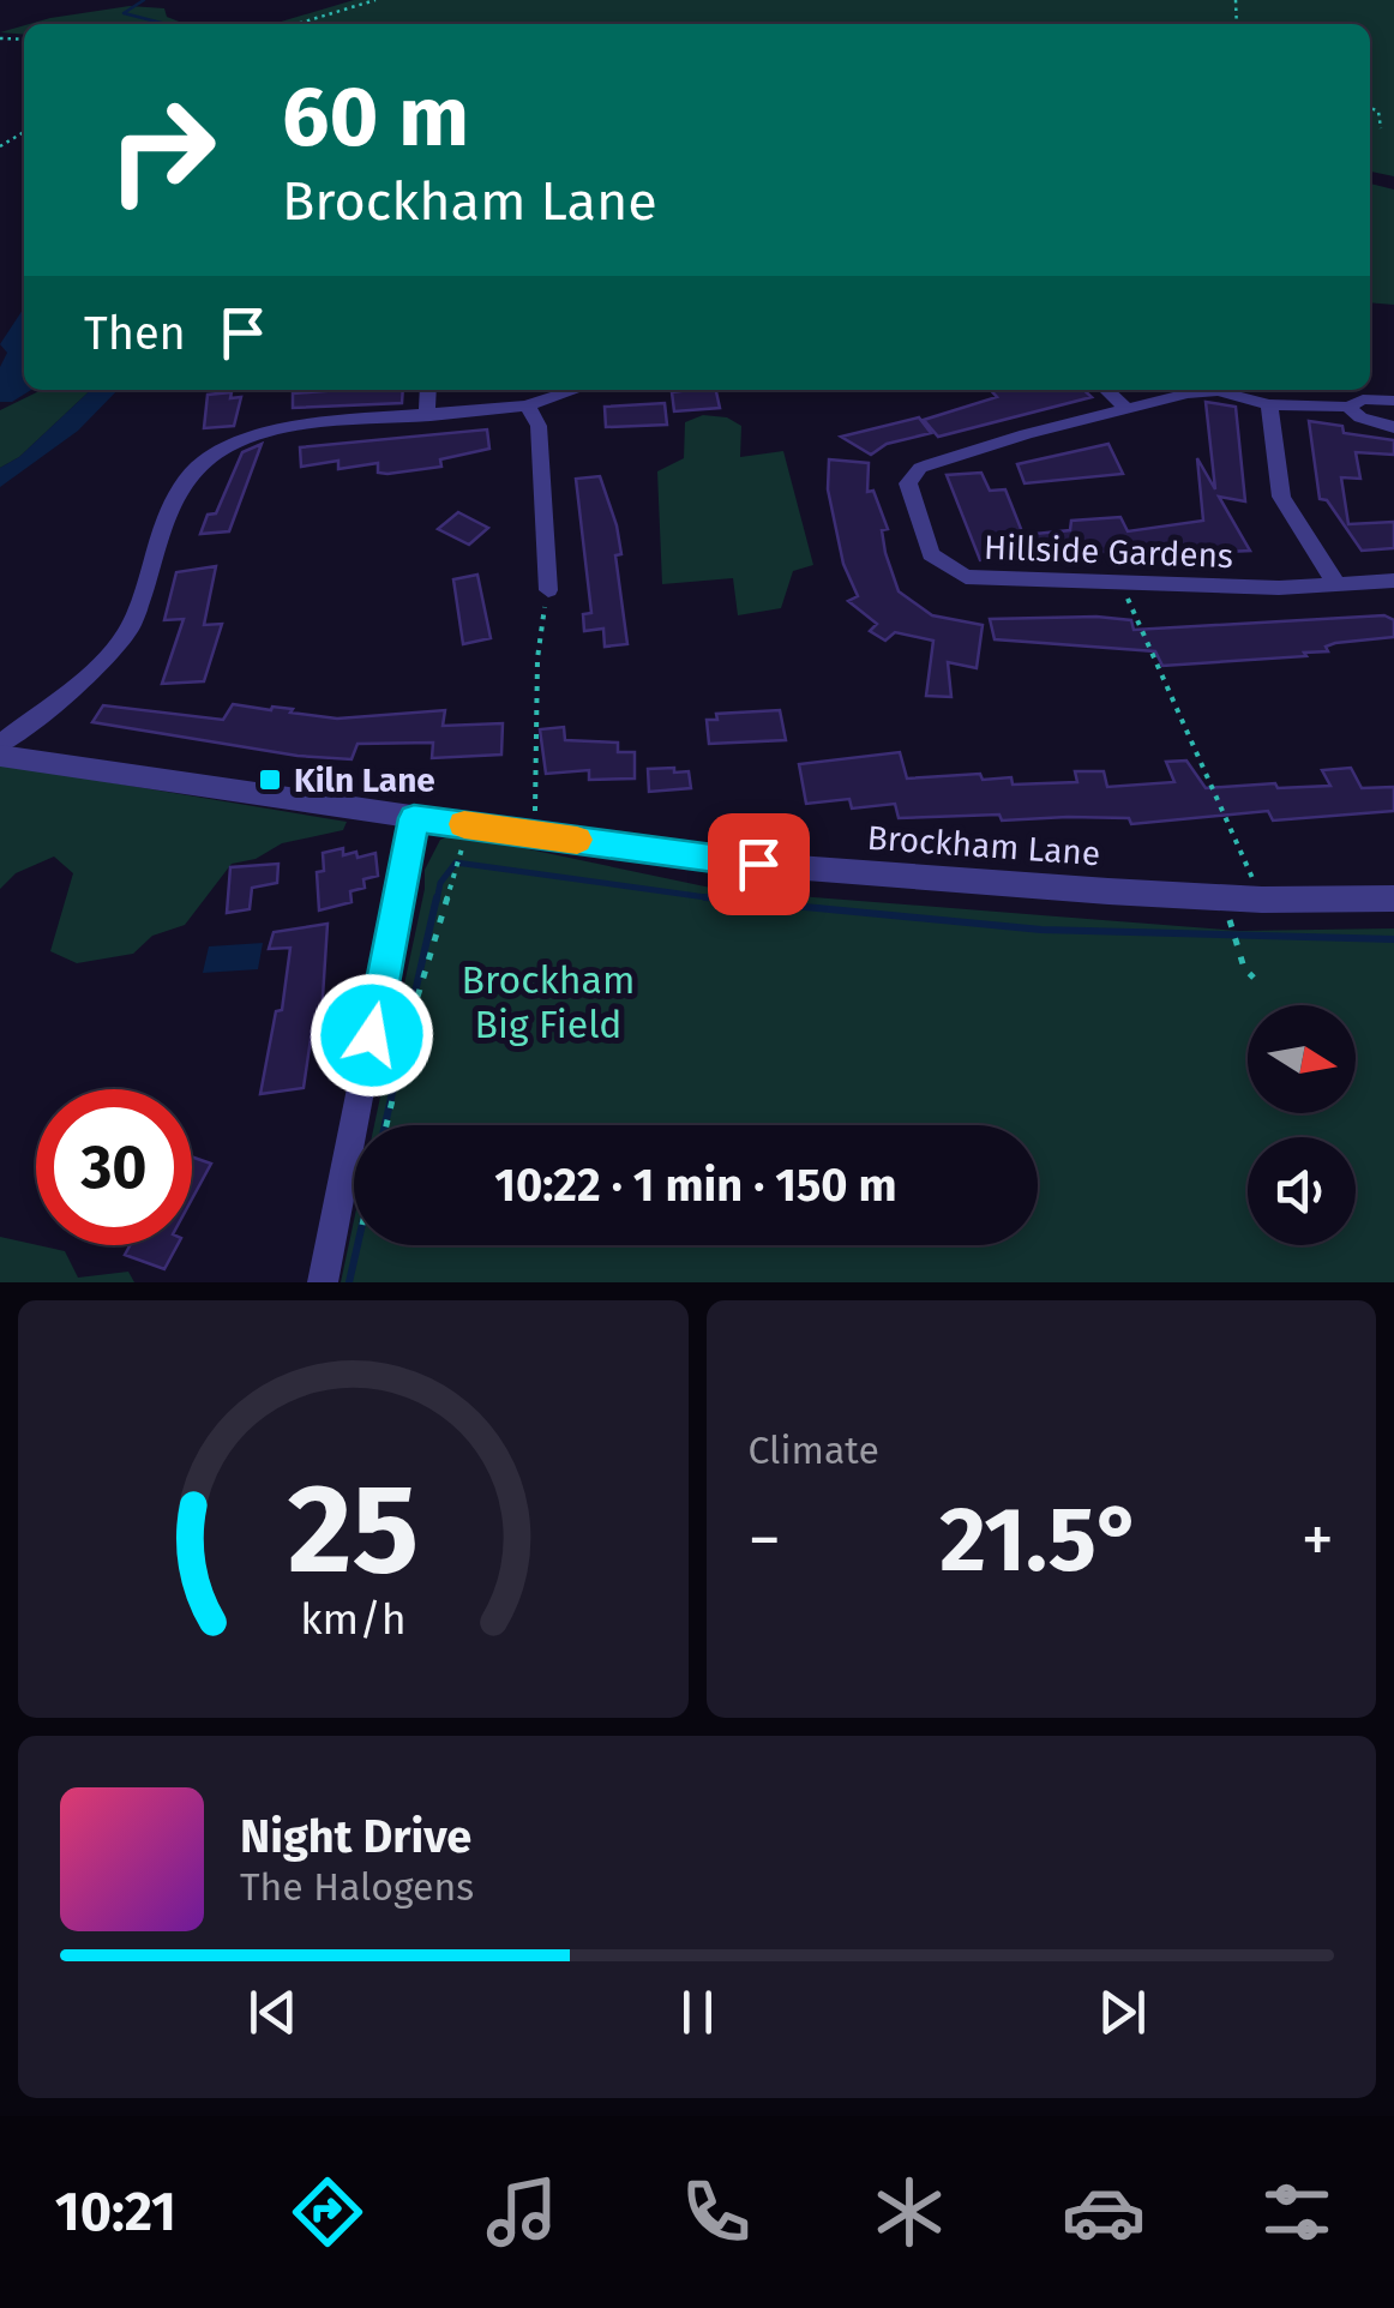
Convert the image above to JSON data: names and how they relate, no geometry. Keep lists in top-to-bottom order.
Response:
{
  "streets": {
    "street": ["Hillside Gardens", "Brockham Lane"]
  },
  "parks": ["Brockham Big Field"],
  "places": {
    "transit": ["Kiln Lane"]
  },
  "north": "right",
  "page": {
    "turn": ["60 m", "Brockham Lane"],
    "then": "Then",
    "limit": "30",
    "trip": "10:22 · 1 min · 150 m",
    "tile": "Climate",
    "heat": ["−", "21.5°", "+"],
    "song": ["Night Drive", "The Halogens"],
    "tabs": "10:21",
    "gauge": ["25", "km/h"]
  }
}
